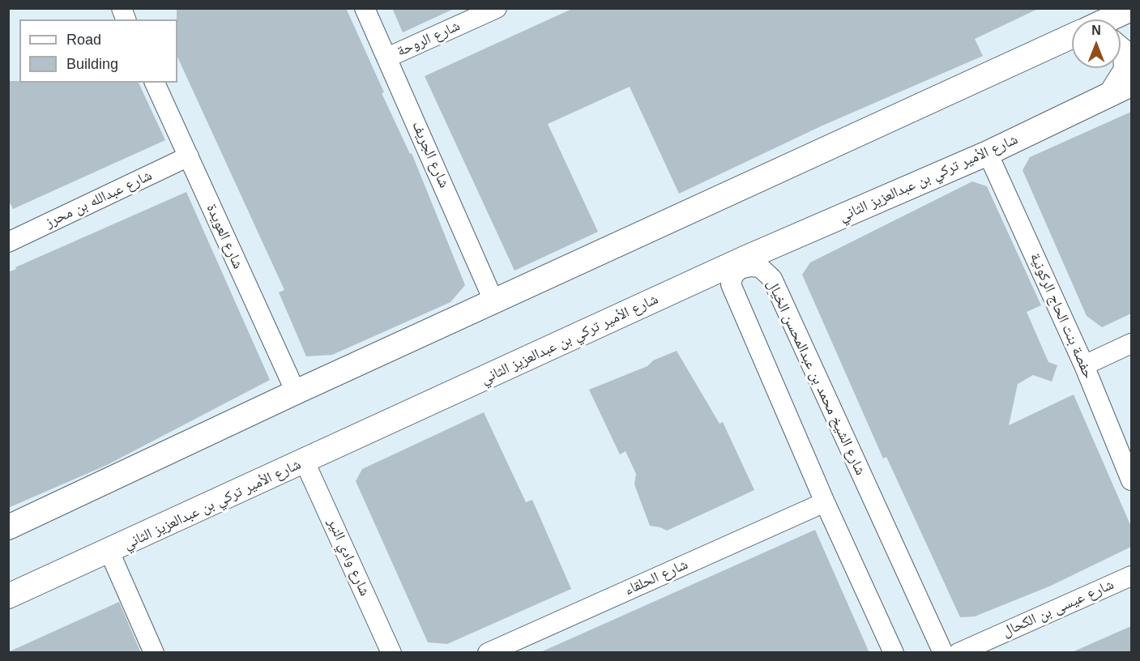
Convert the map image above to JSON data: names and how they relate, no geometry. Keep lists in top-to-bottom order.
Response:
{
  "streets": {
    "street": [
      "شارع الروحة",
      "شارع الجريف",
      "شارع الأمير تركي بن عبدالعزيز الثاني",
      "شارع عبدالله بن محرز",
      "شارع العويدة",
      "حفصة بنت الحاج الركونية",
      "شارع الشيخ محمد بن عبدالمحسن الخيال",
      "شارع وادي النير",
      "شارع الحلقاء",
      "شارع عيسى بن الكحال"
    ]
  },
  "crossings": [
    ["شارع الروحة", "شارع الجريف"],
    ["شارع الأمير تركي بن عبدالعزيز الثاني", "حفصة بنت الحاج الركونية"],
    ["شارع الأمير تركي بن عبدالعزيز الثاني", "شارع وادي النير"],
    ["شارع عبدالله بن محرز", "شارع العويدة"],
    ["شارع الشيخ محمد بن عبدالمحسن الخيال", "شارع الحلقاء"]
  ],
  "legend": ["Road", "Building"],
  "north": "top"
}
